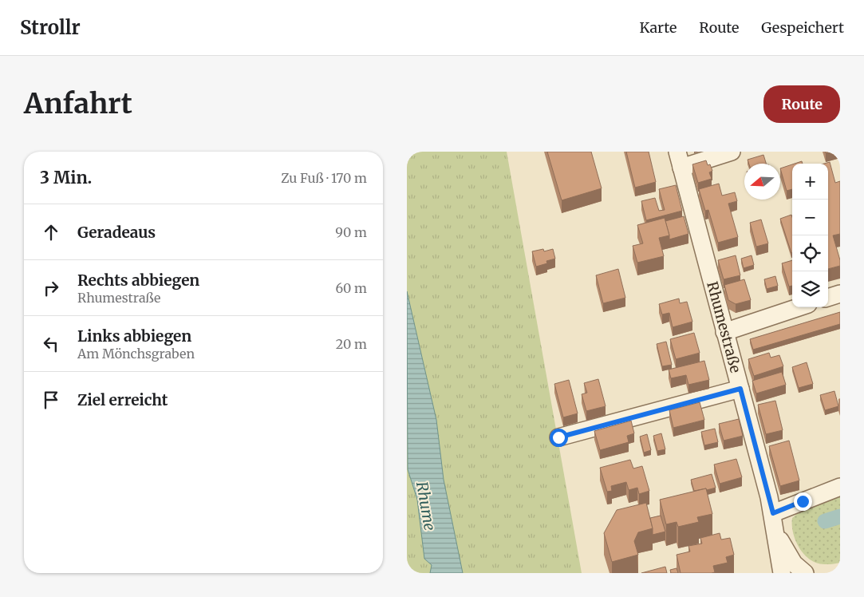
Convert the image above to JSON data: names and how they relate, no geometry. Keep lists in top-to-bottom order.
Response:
{
  "streets": {
    "street": ["Rhumestraße"]
  },
  "water": ["Rhume"],
  "north": "left",
  "page": {
    "header": "Strollr",
    "nav": ["Karte", "Route", "Gespeichert"],
    "buttons": "Route",
    "title": "Anfahrt",
    "heading": ["3 Min.", "Zu Fuß · 170 m"],
    "map_buttons": ["+", "−"],
    "list": [
      ["Geradeaus", "90 m"],
      ["Rechts abbiegen", "Rhumestraße", "60 m"],
      ["Links abbiegen", "Am Mönchsgraben", "20 m"],
      "Ziel erreicht"
    ]
  }
}
